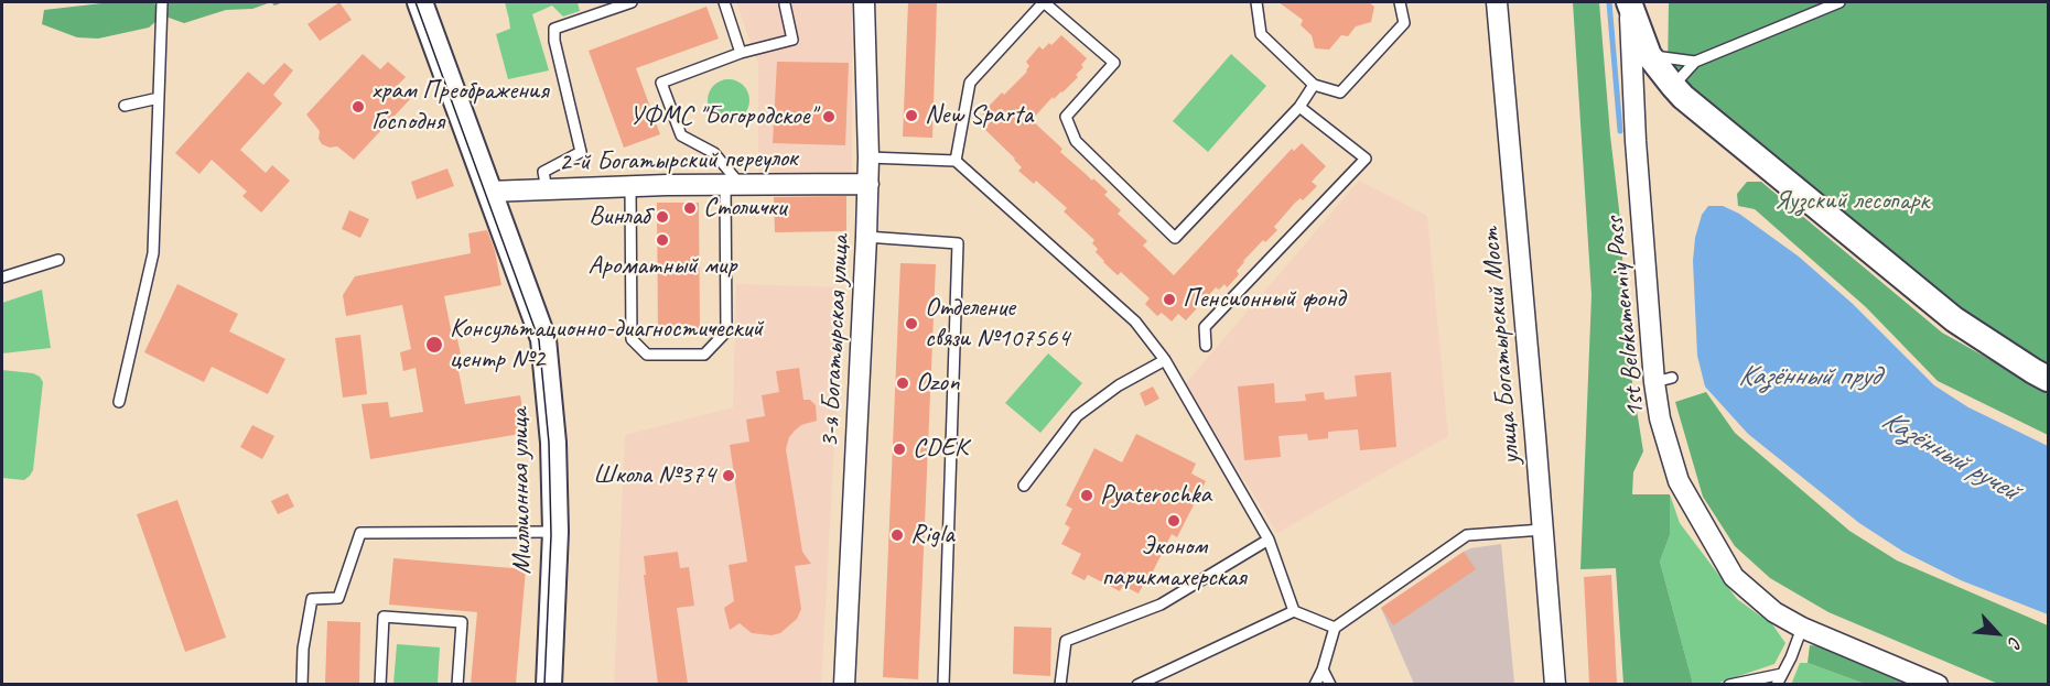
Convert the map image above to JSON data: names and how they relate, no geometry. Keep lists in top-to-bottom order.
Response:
{
  "streets": {
    "street": [
      "2-й Богатырский переулок",
      "1st Belokamenniy Pass",
      "3-я Богатырская улица",
      "улица Богатырский Мост",
      "Миллионная улица"
    ]
  },
  "crossings": [
    ["2-й Богатырский переулок", "3-я Богатырская улица"],
    ["2-й Богатырский переулок", "Миллионная улица"]
  ],
  "water": ["Казённый пруд", "Казённый ручей"],
  "parks": ["Яузский лесопарк"],
  "places": [
    "храм Преображения Господня",
    "New Sparta",
    "УФМС \"Богородское\"",
    "Столички",
    "Винлаб",
    "Ароматный мир",
    "Пенсионный фонд",
    "Отделение связи №107564",
    "Консультационно-диагностический центр №2",
    "Ozon",
    "CDEK",
    "Школа №374",
    "Pyaterochka",
    "Эконом парикмахерская",
    "Rigla"
  ],
  "north": "bottom right"
}
